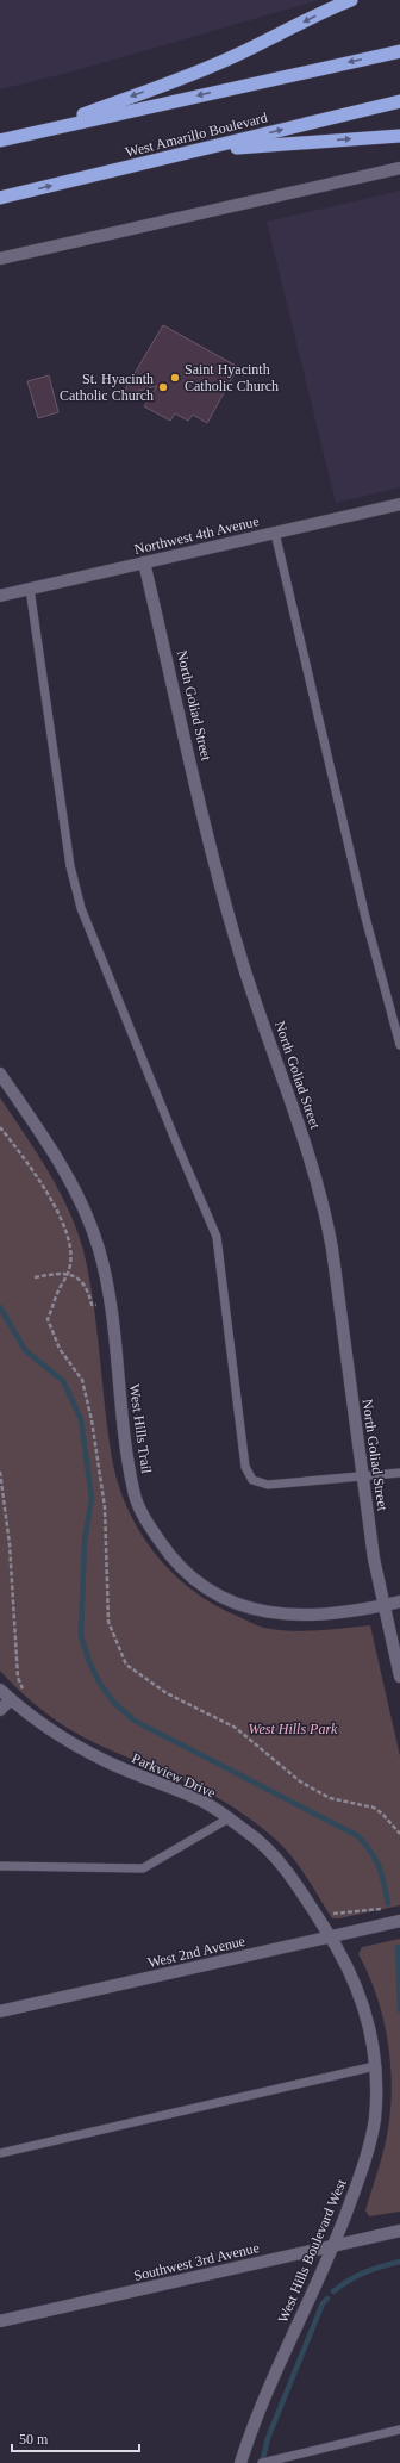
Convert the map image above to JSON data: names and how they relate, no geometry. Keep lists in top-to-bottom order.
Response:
{
  "streets": {
    "highway": ["West Amarillo Boulevard"],
    "street": [
      "Northwest 4th Avenue",
      "North Goliad Street",
      "West Hills Trail",
      "Parkview Drive",
      "West 2nd Avenue",
      "West Hills Boulevard West",
      "Southwest 3rd Avenue"
    ]
  },
  "crossings": [
    ["Northwest 4th Avenue", "North Goliad Street"],
    ["North Goliad Street", "West Hills Trail"],
    ["Parkview Drive", "West 2nd Avenue"],
    ["Parkview Drive", "West Hills Boulevard West"],
    ["West 2nd Avenue", "West Hills Boulevard West"],
    ["West Hills Boulevard West", "Southwest 3rd Avenue"]
  ],
  "parks": ["West Hills Park"],
  "places": ["Saint Hyacinth Catholic Church", "St. Hyacinth Catholic Church"],
  "scale_bar": "50 m"
}
